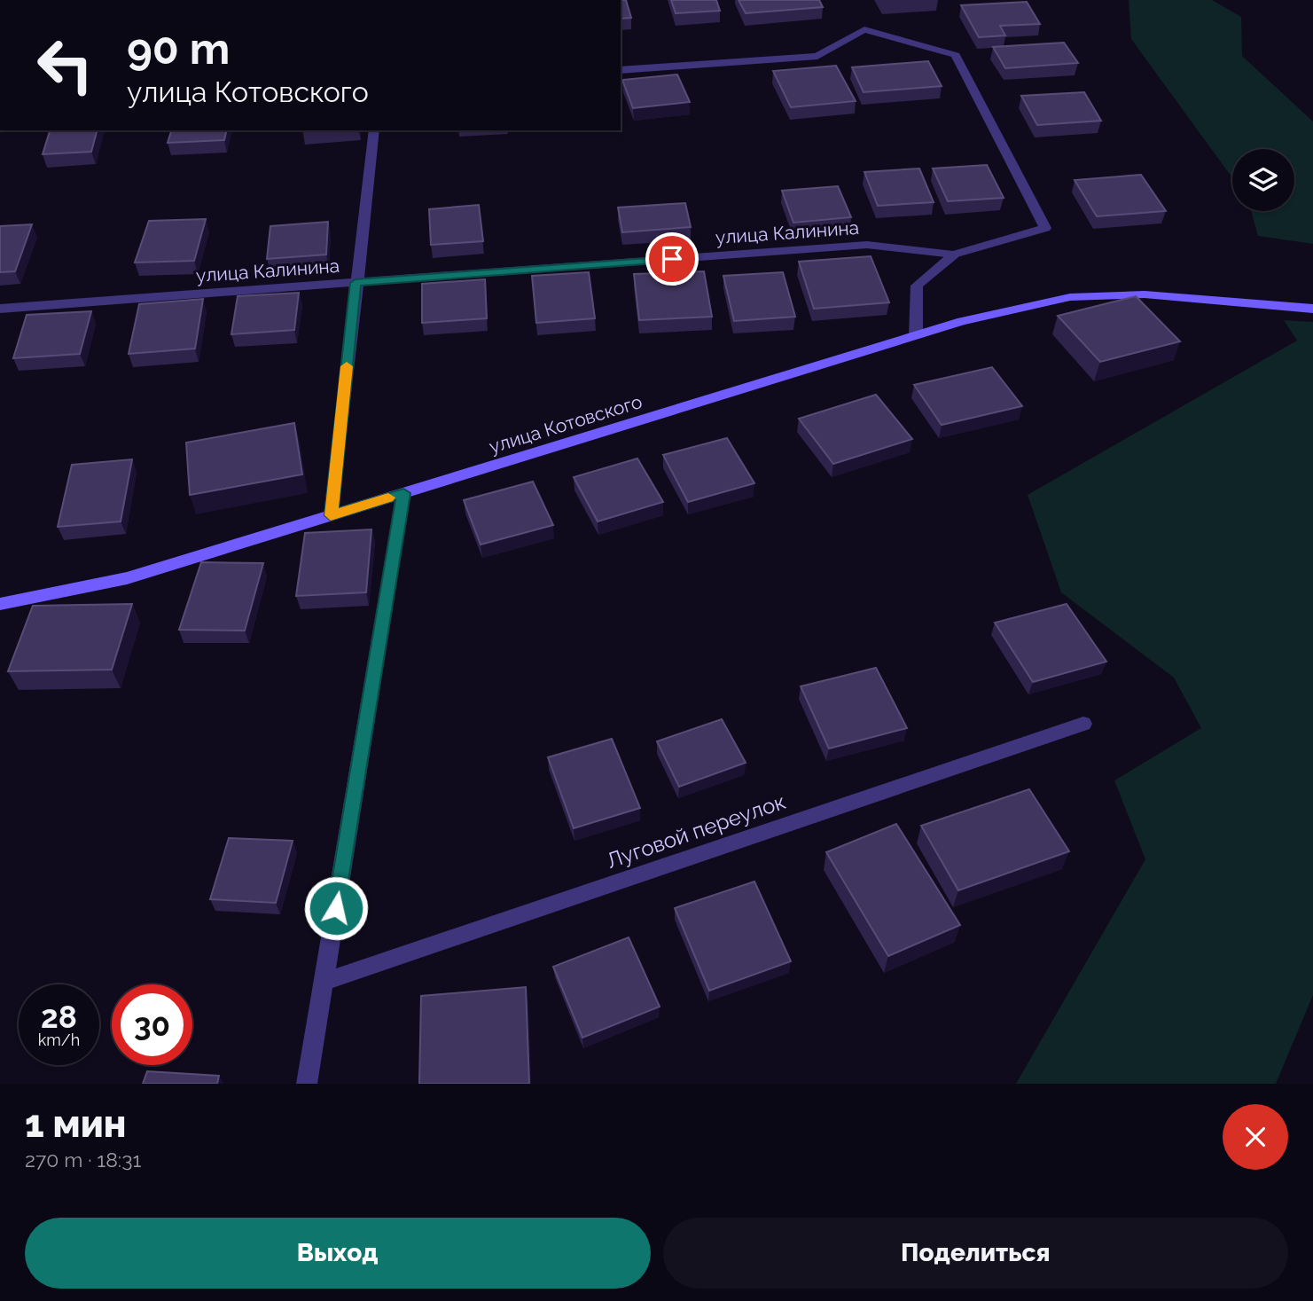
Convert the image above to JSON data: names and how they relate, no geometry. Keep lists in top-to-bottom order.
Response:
{
  "streets": {
    "street": ["улица Калинина", "улица Котовского", "Луговой переулок"]
  },
  "page": {
    "turn": ["90 m", "улица Котовского"],
    "speed": "28 km/h",
    "limit": "30",
    "heading": ["1 мин", "270 m · 18:31"],
    "buttons": ["Выход", "Поделиться"]
  }
}
